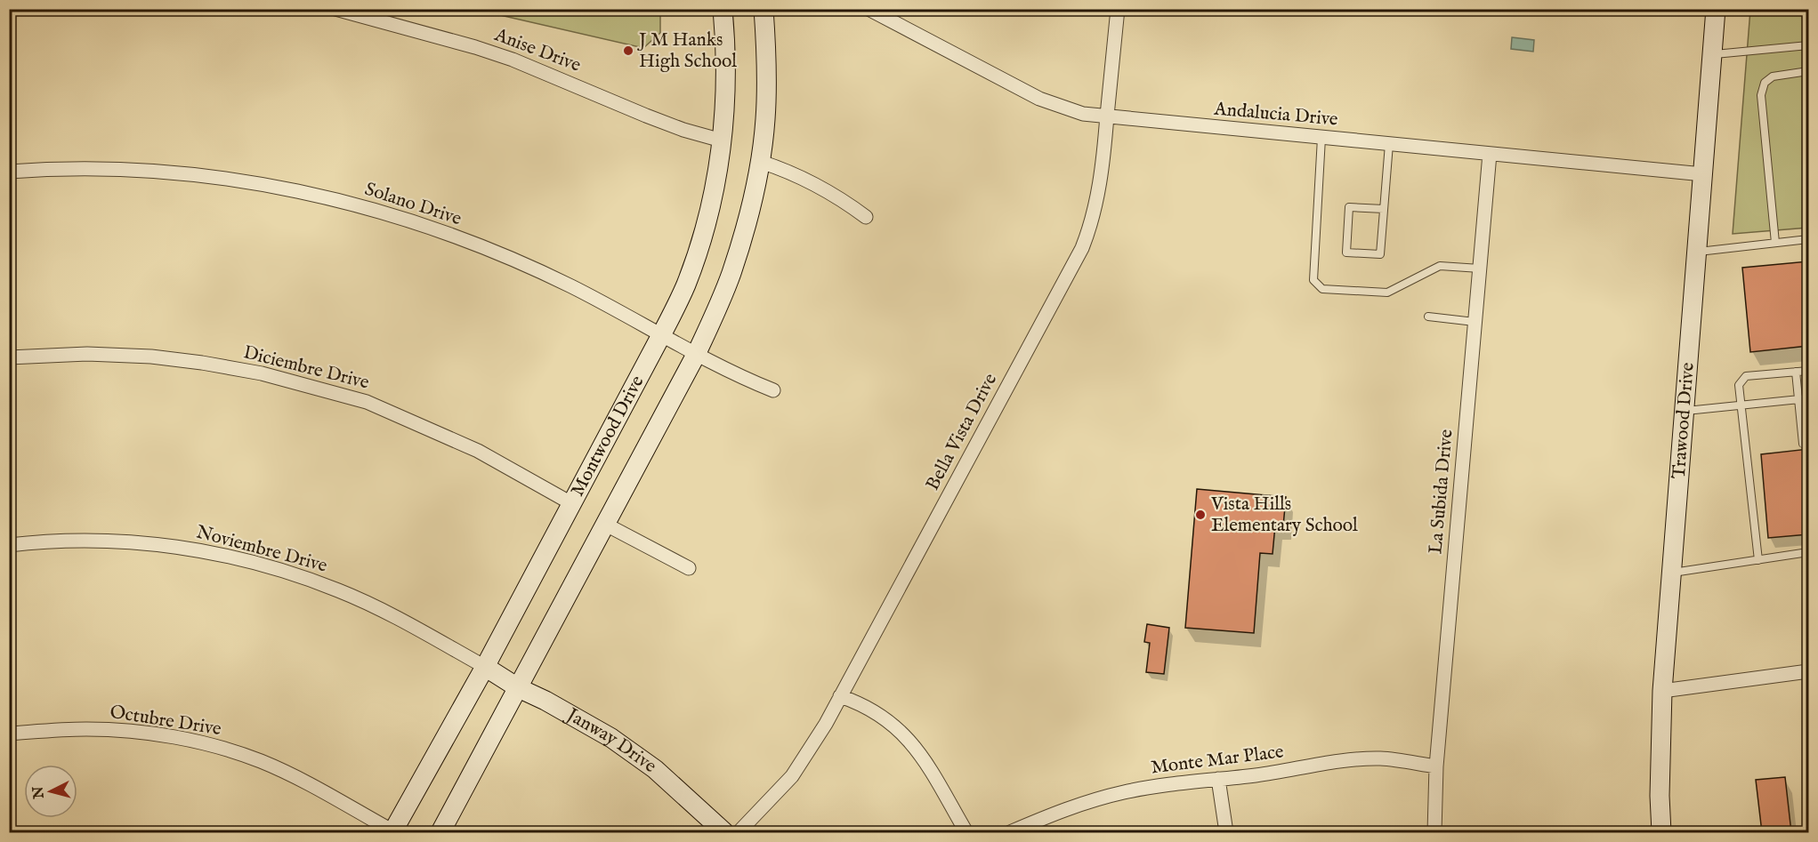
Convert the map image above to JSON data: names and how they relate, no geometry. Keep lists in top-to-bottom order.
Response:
{
  "streets": {
    "main road": ["Trawood Drive", "Montwood Drive", "Janway Drive"],
    "street": [
      "Anise Drive",
      "Andalucia Drive",
      "Solano Drive",
      "Diciembre Drive",
      "Bella Vista Drive",
      "La Subida Drive",
      "Noviembre Drive",
      "Octubre Drive",
      "Monte Mar Place"
    ]
  },
  "crossings": [
    ["Anise Drive", "Montwood Drive"],
    ["Andalucia Drive", "Trawood Drive"],
    ["Andalucia Drive", "Bella Vista Drive"],
    ["Andalucia Drive", "La Subida Drive"],
    ["Solano Drive", "Montwood Drive"],
    ["Diciembre Drive", "Montwood Drive"],
    ["Montwood Drive", "Noviembre Drive"],
    ["Montwood Drive", "Octubre Drive"],
    ["Montwood Drive", "Janway Drive"],
    ["La Subida Drive", "Monte Mar Place"],
    ["Noviembre Drive", "Janway Drive"]
  ],
  "places": ["J M Hanks High School", "Vista Hills Elementary School"],
  "north": "left"
}
